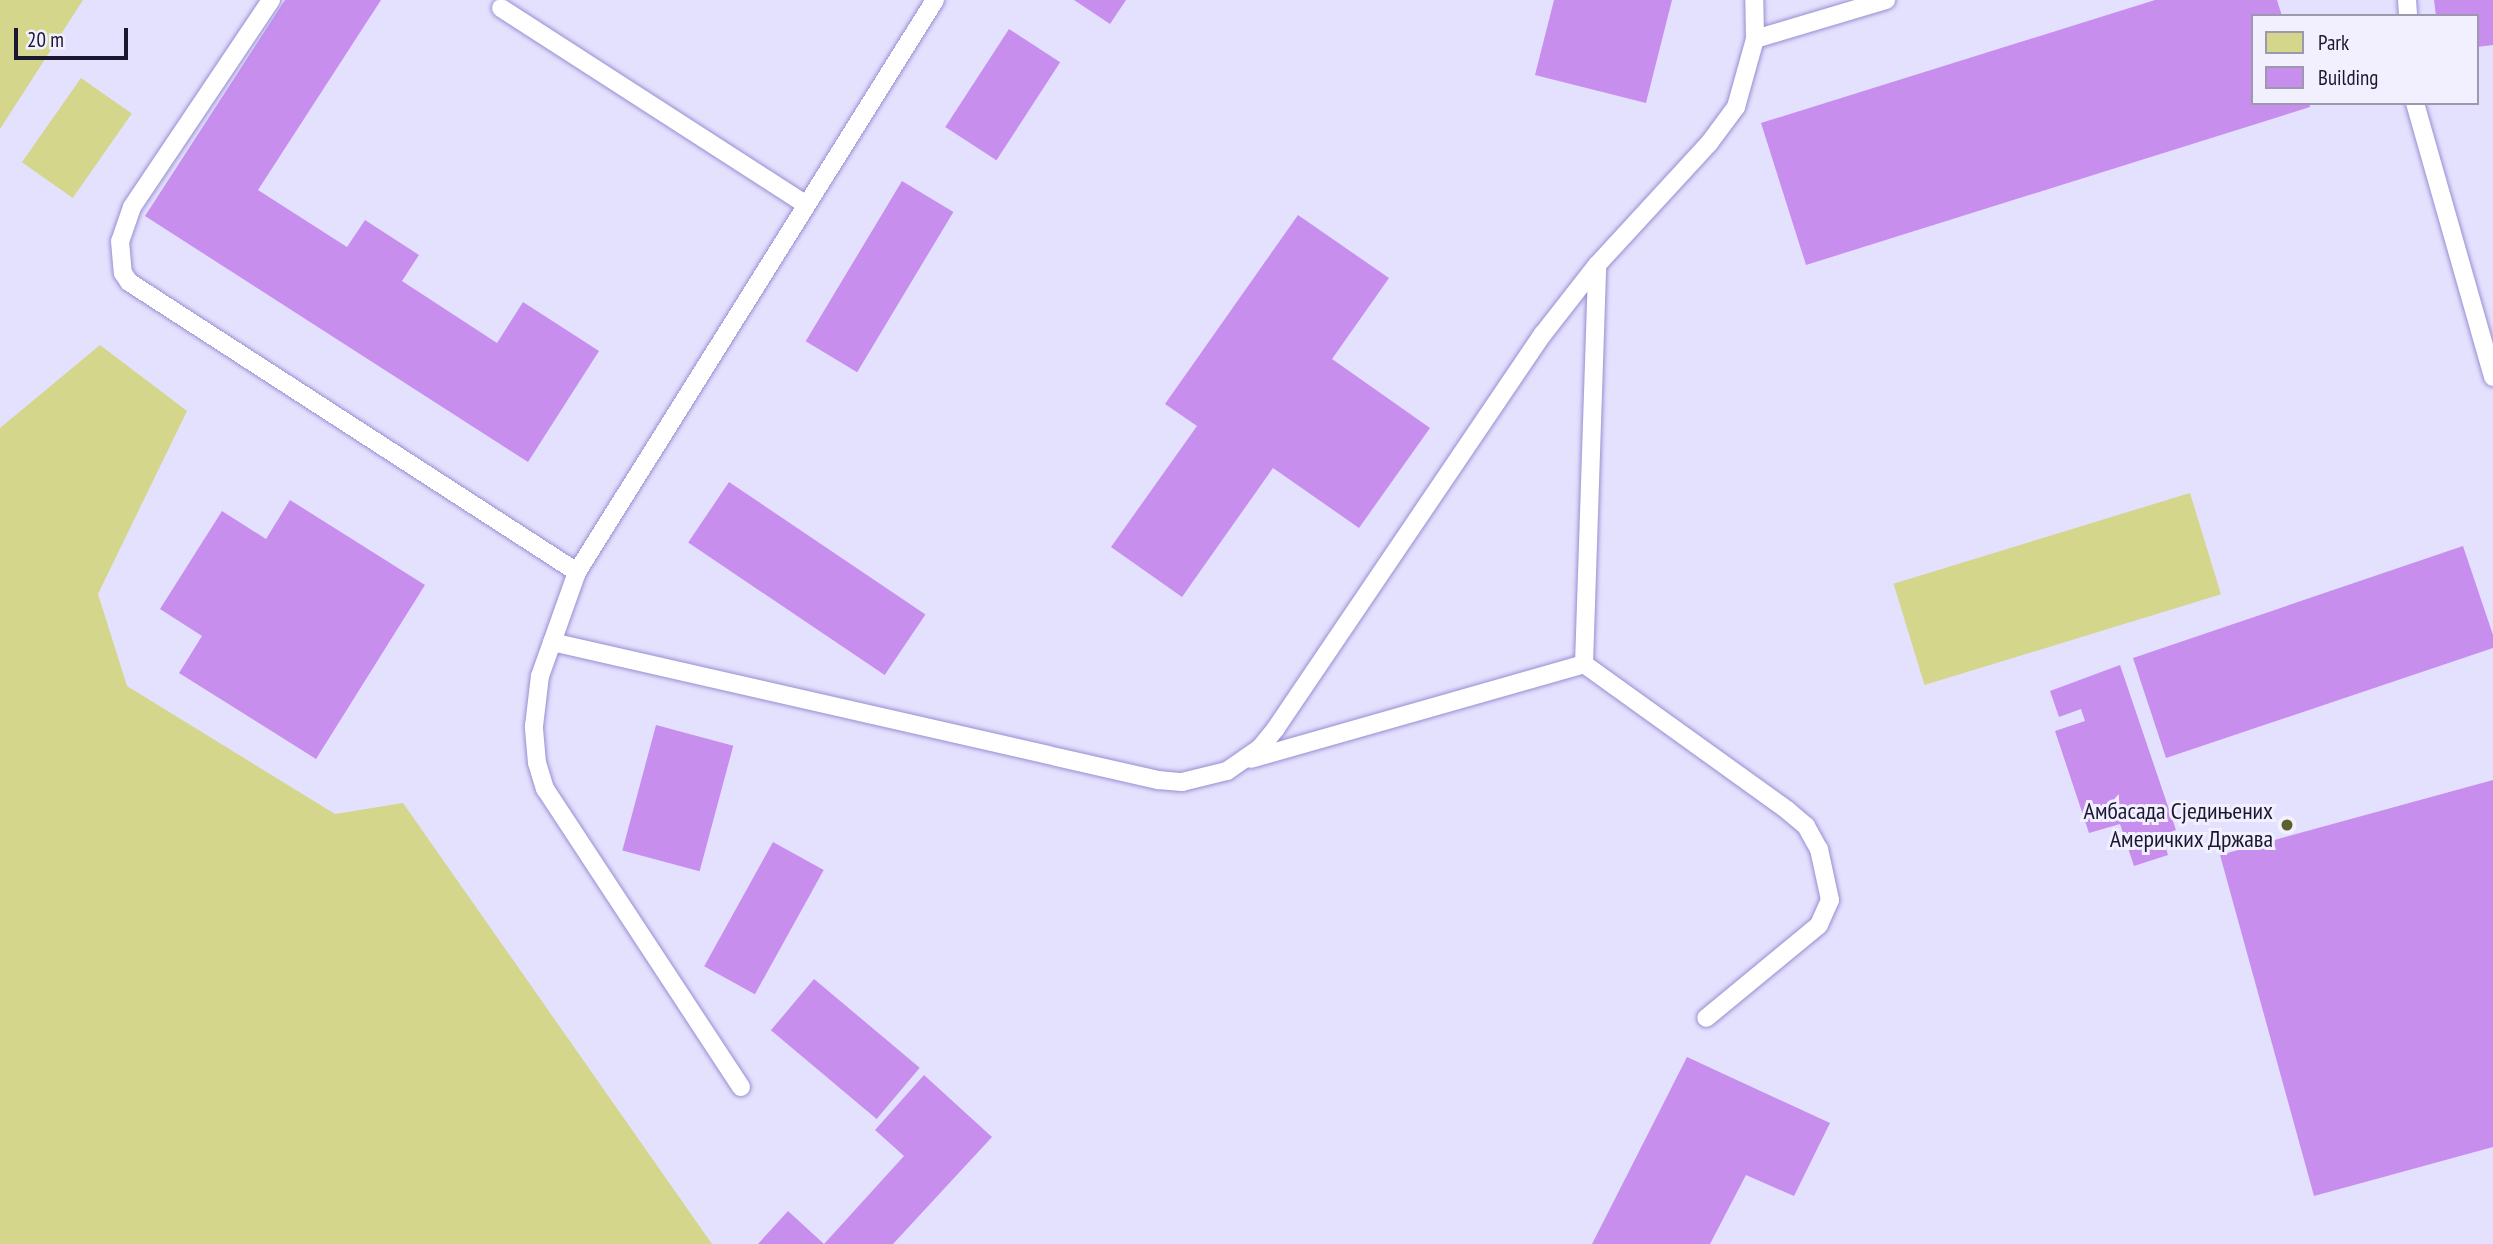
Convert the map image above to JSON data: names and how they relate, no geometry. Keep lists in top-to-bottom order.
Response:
{
  "places": ["Амбасада Сједињених Америчких Држава"],
  "legend": ["Park", "Building"],
  "scale_bar": "20 m"
}
